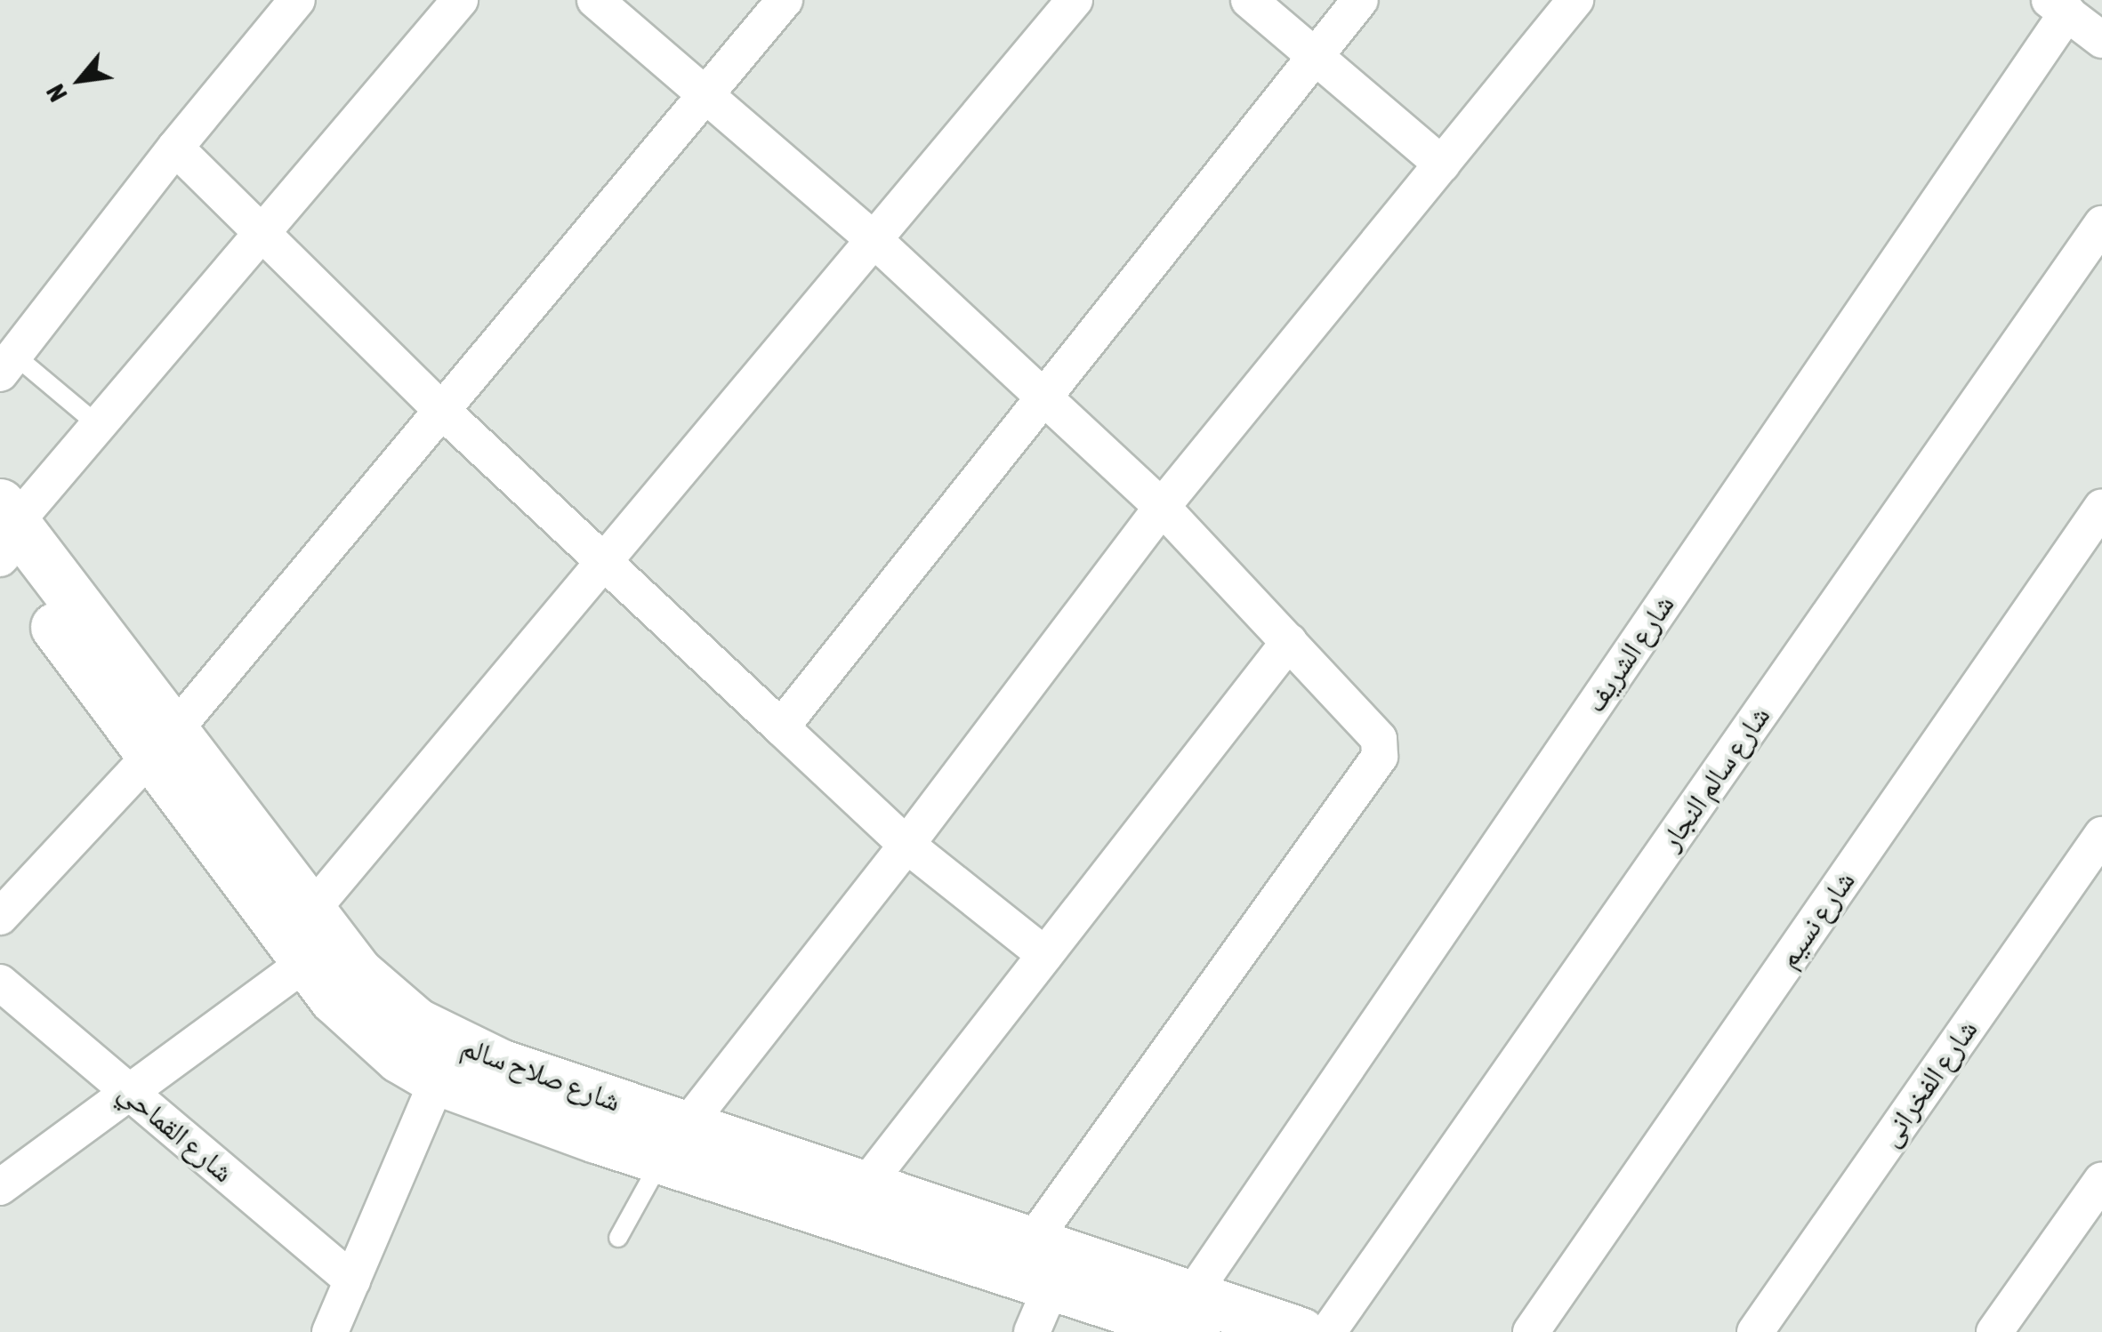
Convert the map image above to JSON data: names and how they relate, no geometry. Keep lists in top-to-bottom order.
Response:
{
  "streets": {
    "main road": ["شارع صلاح سالم"],
    "street": [
      "شارع الشريف",
      "شارع سالم النجار",
      "شارع نسيم",
      "شارع الفخرانى",
      "شارع القماحي"
    ]
  },
  "crossings": [
    ["شارع الشريف", "شارع صلاح سالم"]
  ],
  "north": "bottom left"
}
